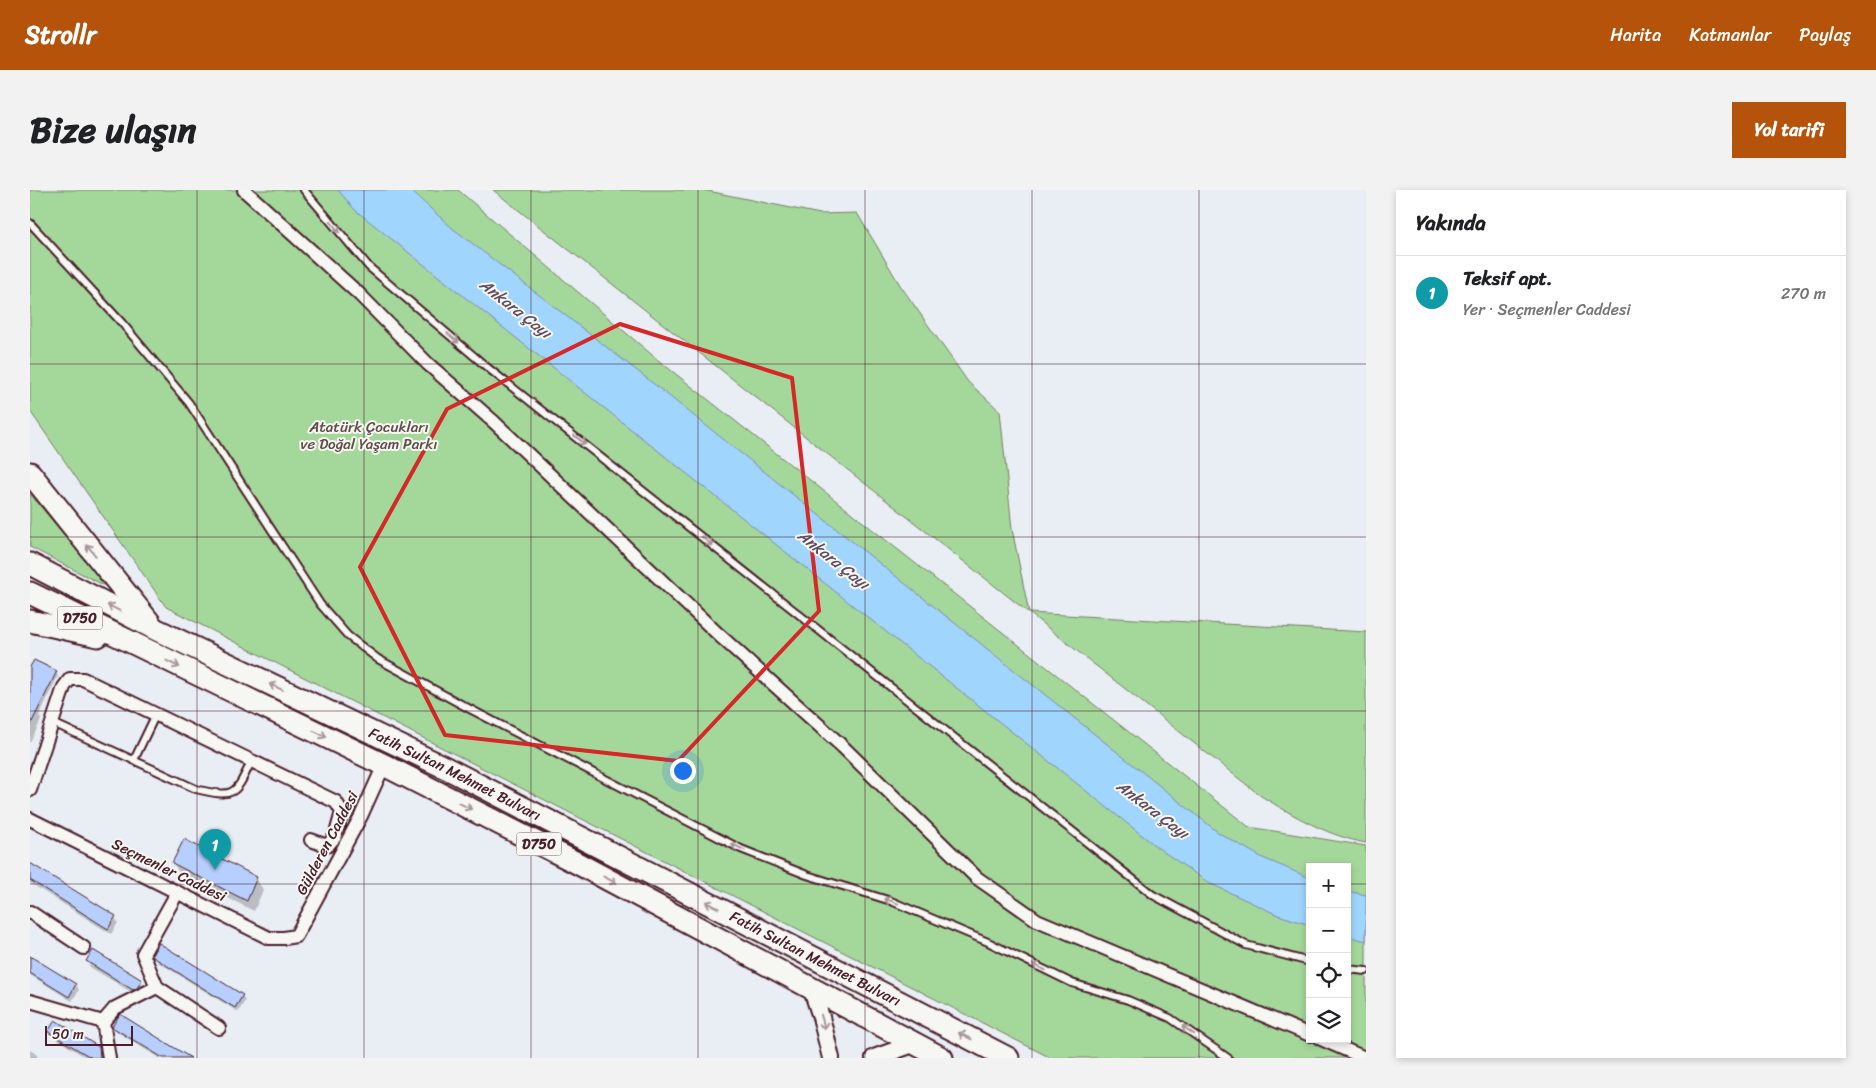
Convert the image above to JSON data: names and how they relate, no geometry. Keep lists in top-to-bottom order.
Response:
{
  "streets": {
    "highway": ["D750", "Fatih Sultan Mehmet Bulvarı"],
    "street": ["Gülderen Caddesi", "Seçmenler Caddesi"]
  },
  "crossings": [
    ["Fatih Sultan Mehmet Bulvarı", "Gülderen Caddesi"],
    ["Gülderen Caddesi", "Seçmenler Caddesi"]
  ],
  "water": ["Ankara Çayı"],
  "parks": ["Atatürk Çocukları ve Doğal Yaşam Parkı"],
  "scale_bar": "50 m",
  "page": {
    "header": "Strollr",
    "nav": ["Harita", "Katmanlar", "Paylaş"],
    "title": "Bize ulaşın",
    "buttons": "Yol tarifi",
    "heading": "Yakında",
    "list": [
      {
        "mark": "1",
        "name": "Teksif apt.",
        "note": "Yer · Seçmenler Caddesi",
        "value": "270 m"
      }
    ],
    "pins": "1",
    "map_buttons": ["+", "−"],
    "scale": "50 m"
  }
}
